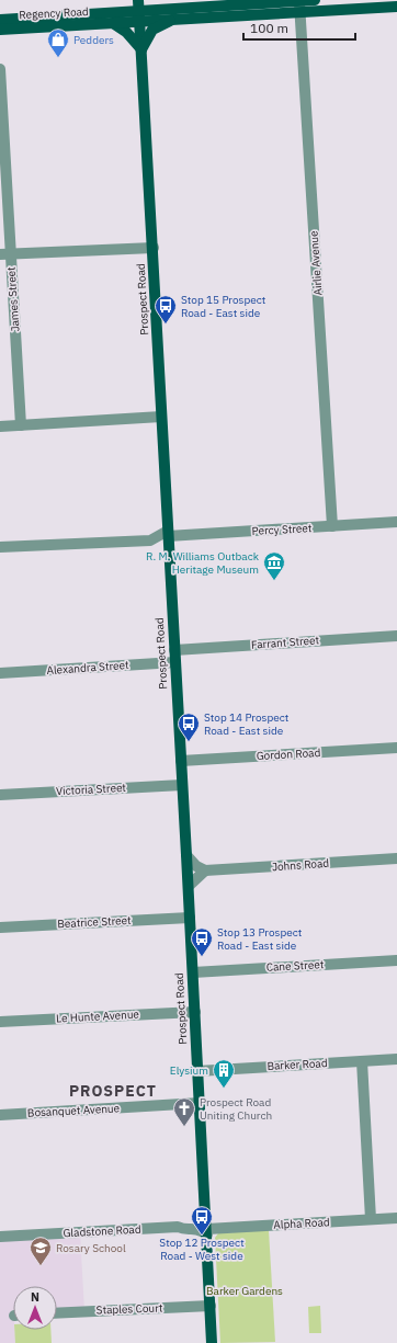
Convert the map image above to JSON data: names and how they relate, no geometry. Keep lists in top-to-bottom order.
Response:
{
  "streets": {
    "main road": ["Regency Road", "Prospect Road"],
    "street": [
      "Airlie Avenue",
      "James Street",
      "Percy Street",
      "Farrant Street",
      "Alexandra Street",
      "Gordon Road",
      "Victoria Street",
      "Johns Road",
      "Beatrice Street",
      "Cane Street",
      "Le Hunte Avenue",
      "Barker Road",
      "Bosanquet Avenue",
      "Alpha Road",
      "Gladstone Road",
      "Staples Court"
    ]
  },
  "crossings": [
    ["Regency Road", "Airlie Avenue"],
    ["Regency Road", "Prospect Road"],
    ["Airlie Avenue", "Percy Street"],
    ["Prospect Road", "Percy Street"],
    ["Prospect Road", "Farrant Street"],
    ["Prospect Road", "Alexandra Street"],
    ["Prospect Road", "Gordon Road"],
    ["Prospect Road", "Victoria Street"],
    ["Prospect Road", "Beatrice Street"],
    ["Prospect Road", "Cane Street"],
    ["Prospect Road", "Le Hunte Avenue"],
    ["Prospect Road", "Barker Road"],
    ["Prospect Road", "Bosanquet Avenue"],
    ["Prospect Road", "Alpha Road"],
    ["Prospect Road", "Gladstone Road"],
    ["Prospect Road", "Staples Court"],
    ["Alpha Road", "Gladstone Road"]
  ],
  "districts": ["PROSPECT"],
  "parks": ["Barker Gardens"],
  "places": {
    "shop": ["Pedders"],
    "bus stop": [
      "Stop 15 Prospect Road - East side",
      "Stop 14 Prospect Road - East side",
      "Stop 13 Prospect Road - East side",
      "Stop 12 Prospect Road - West side"
    ],
    "museum": ["R. M. Williams Outback Heritage Museum"],
    "building": ["Elysium"],
    "church": ["Prospect Road Uniting Church"],
    "school or university": ["Rosary School"]
  },
  "scale_bar": "100 m",
  "north": "top"
}
